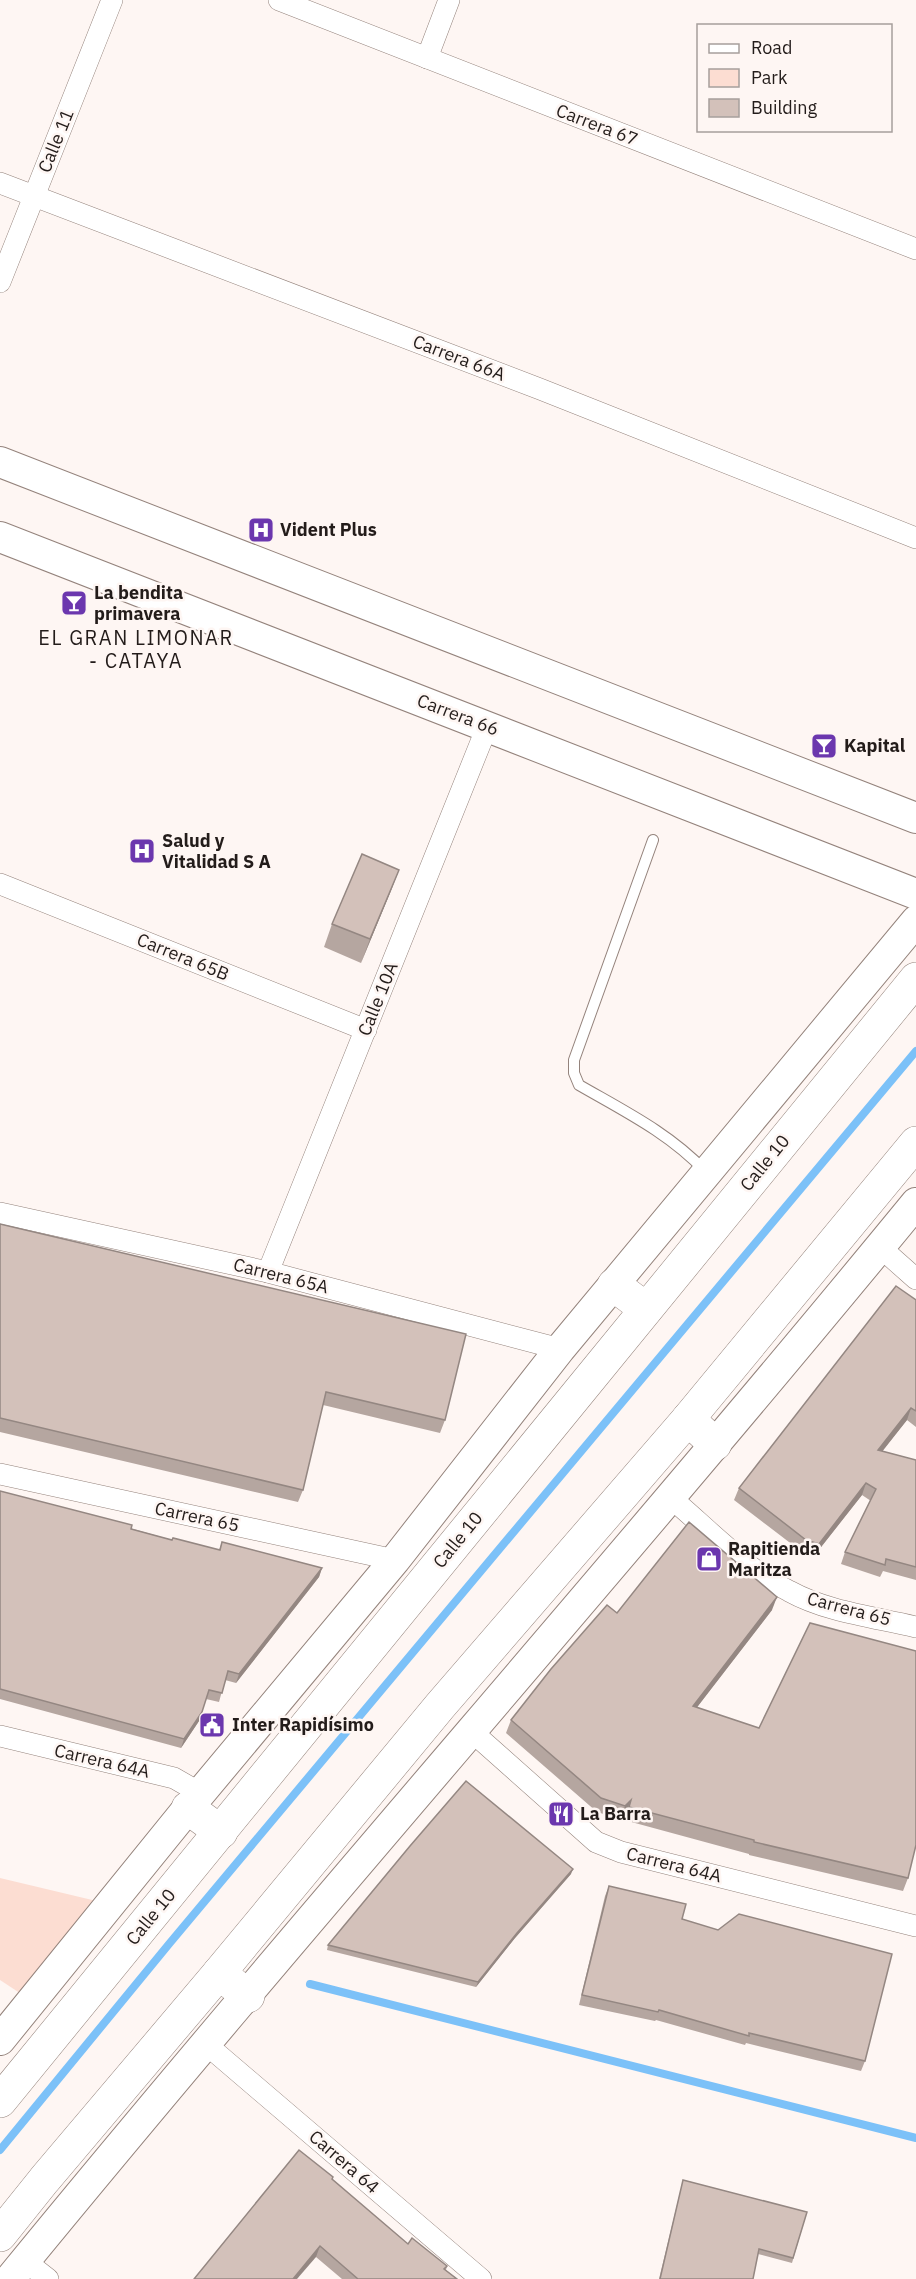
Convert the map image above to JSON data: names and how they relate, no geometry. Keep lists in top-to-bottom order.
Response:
{
  "streets": {
    "main road": ["Calle 10"],
    "street": [
      "Carrera 67",
      "Calle 11",
      "Carrera 66A",
      "Carrera 66",
      "Carrera 65B",
      "Calle 10A",
      "Carrera 65A",
      "Carrera 65",
      "Carrera 64A",
      "Carrera 64"
    ]
  },
  "crossings": [
    ["Calle 11", "Carrera 66A"],
    ["Carrera 66", "Calle 10A"],
    ["Carrera 65B", "Calle 10A"],
    ["Calle 10A", "Carrera 65A"],
    ["Calle 10", "Carrera 65A"],
    ["Calle 10", "Carrera 65"],
    ["Calle 10", "Carrera 64A"]
  ],
  "districts": ["EL GRAN LIMONAR - CATAYA"],
  "places": {
    "hospital": ["Vident Plus", "Salud y Vitalidad S A"],
    "bar": ["La bendita primavera", "Kapital"],
    "shop": ["Rapitienda Maritza"],
    "public building": ["Inter Rapidísimo"],
    "restaurant": ["La Barra"]
  },
  "legend": ["Road", "Park", "Building"]
}
